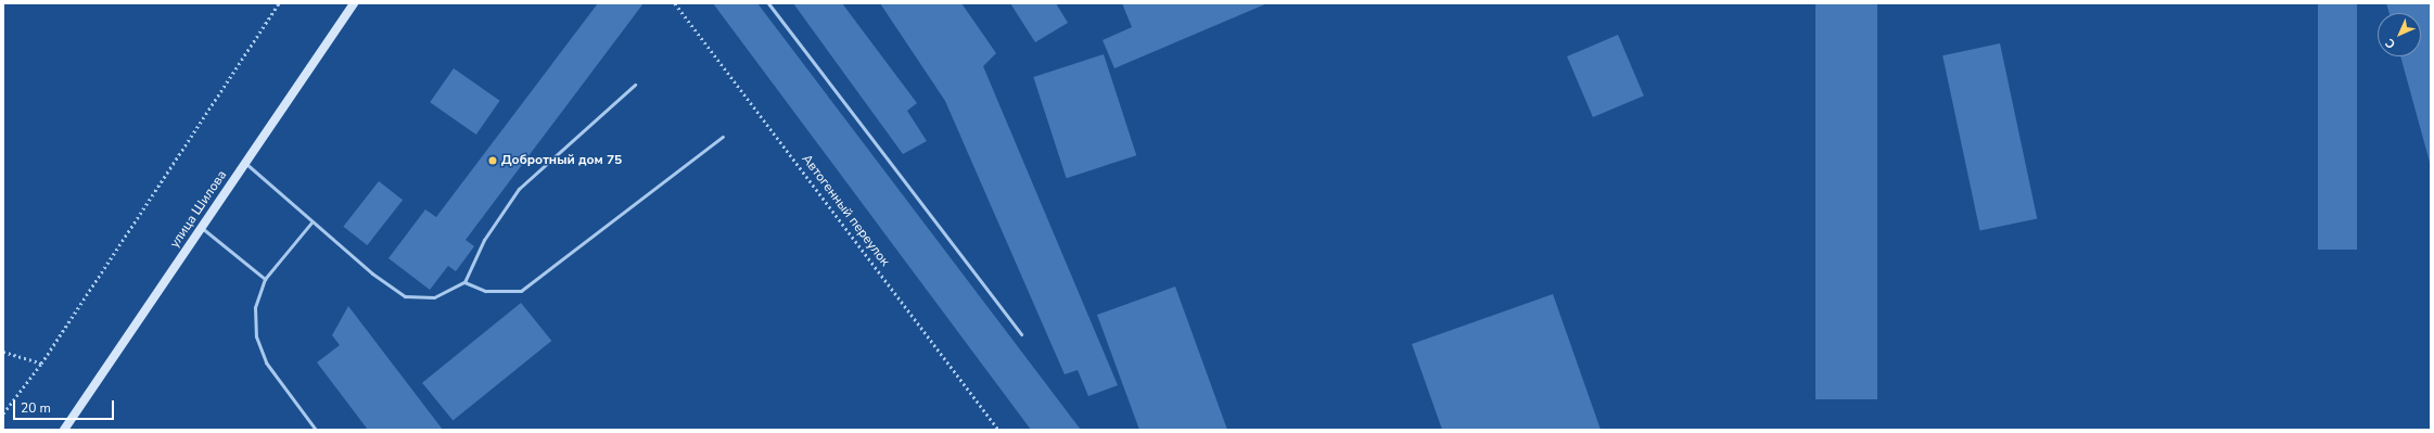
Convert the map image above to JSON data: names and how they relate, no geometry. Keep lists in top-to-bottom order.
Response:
{
  "streets": {
    "main road": ["улица Шилова"],
    "path": ["Автогенный переулок"]
  },
  "places": ["Добротный дом 75"],
  "scale_bar": "20 m",
  "north": "bottom left"
}
